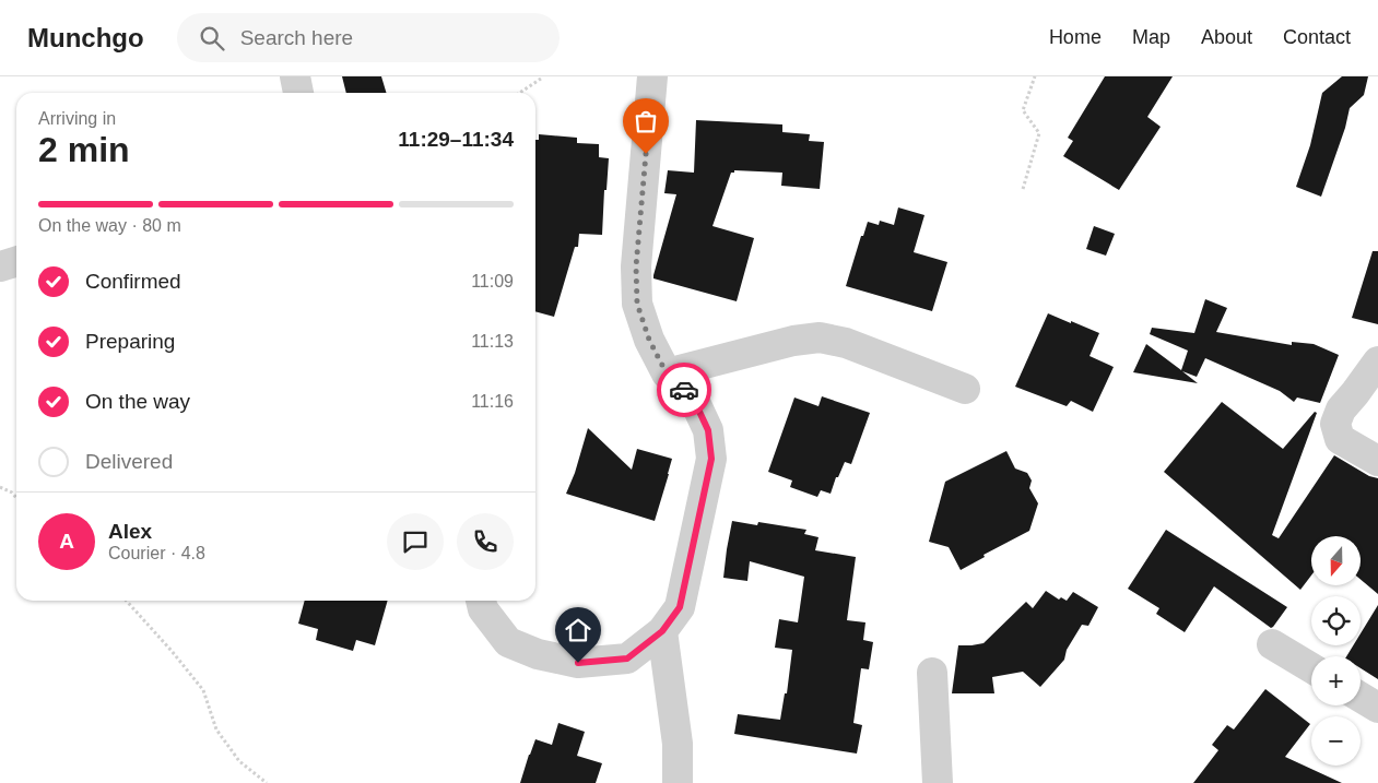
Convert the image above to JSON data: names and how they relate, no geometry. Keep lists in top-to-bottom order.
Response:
{
  "north": "bottom",
  "page": {
    "header": "Munchgo",
    "search": "Search here",
    "nav": [
      "Home",
      "Map",
      "About",
      "Contact"
    ],
    "heading": ["2 min", "Arriving in", "11:29–11:34"],
    "panel": ["Alex", "Courier · 4.8"],
    "bar": "On the way · 80 m",
    "list": [
      ["Confirmed", "11:09"],
      ["Preparing", "11:13"],
      ["On the way", "11:16"],
      "Delivered"
    ],
    "round": "A",
    "map_buttons": ["+", "−"]
  }
}
